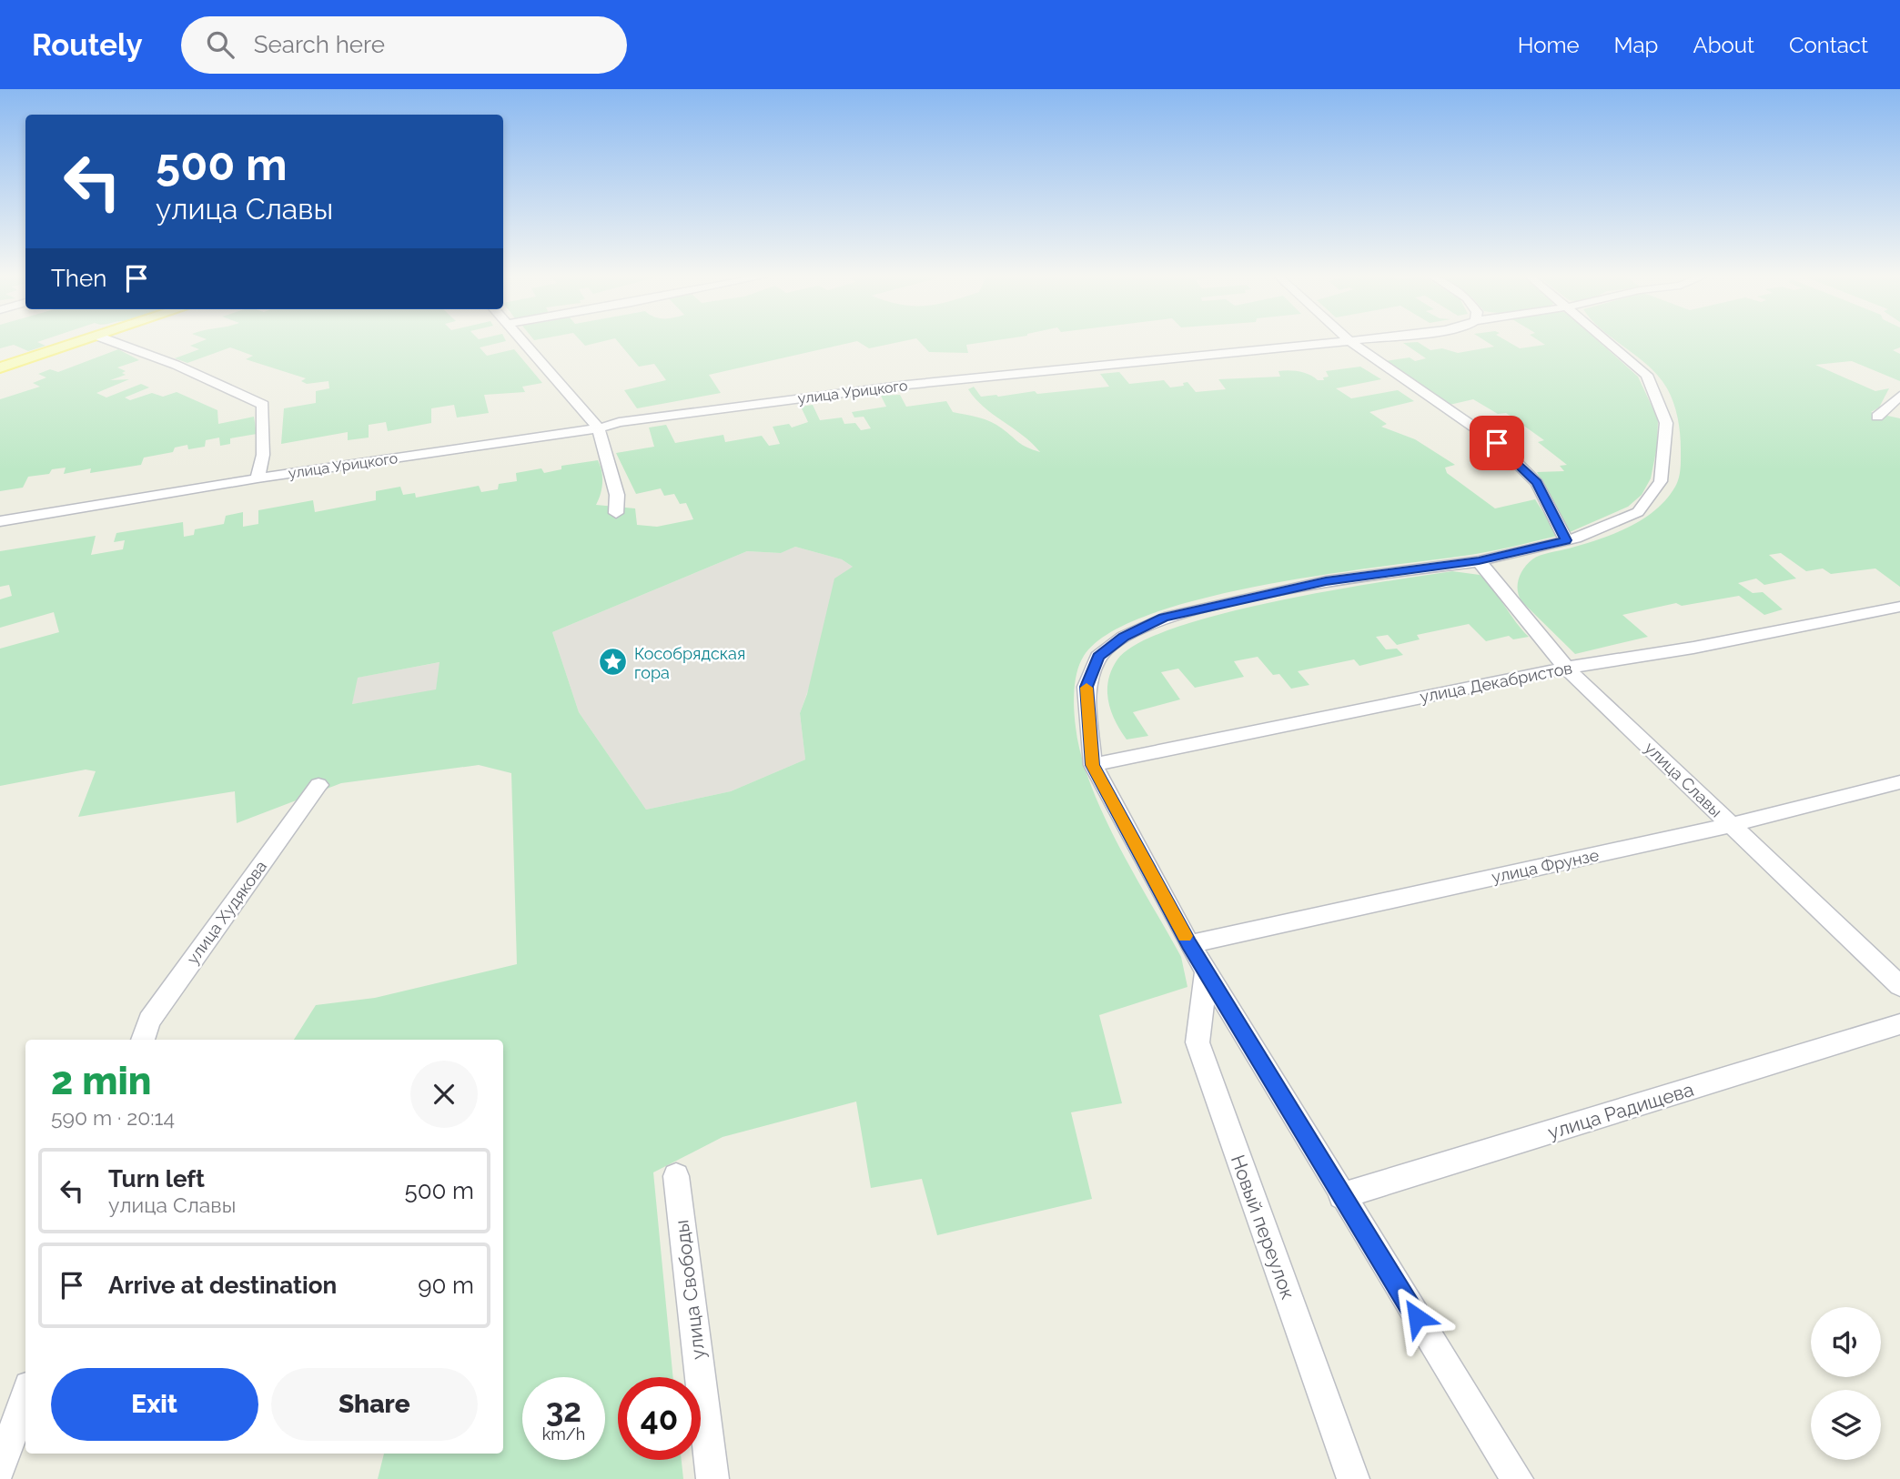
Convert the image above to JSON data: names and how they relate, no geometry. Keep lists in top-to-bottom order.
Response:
{
  "streets": {
    "street": [
      "улица Урицкого",
      "улица Декабристов",
      "улица Славы",
      "улица Фрунзе",
      "улица Худякова",
      "улица Радищева",
      "Новый переулок",
      "улица Свободы"
    ]
  },
  "crossings": [
    ["улица Декабристов", "улица Славы"],
    ["улица Славы", "улица Фрунзе"]
  ],
  "places": {
    "place": ["Кособрядская гора"]
  },
  "page": {
    "header": "Routely",
    "search": "Search here",
    "nav": [
      "Home",
      "Map",
      "About",
      "Contact"
    ],
    "turn": ["500 m", "улица Славы"],
    "then": "Then",
    "heading": ["2 min", "590 m · 20:14"],
    "list": [
      {
        "name": "Turn left",
        "note": "улица Славы",
        "value": "500 m"
      },
      {
        "name": "Arrive at destination",
        "value": "90 m"
      }
    ],
    "buttons": ["Exit", "Share"],
    "speed": "32 km/h",
    "limit": "40"
  }
}
